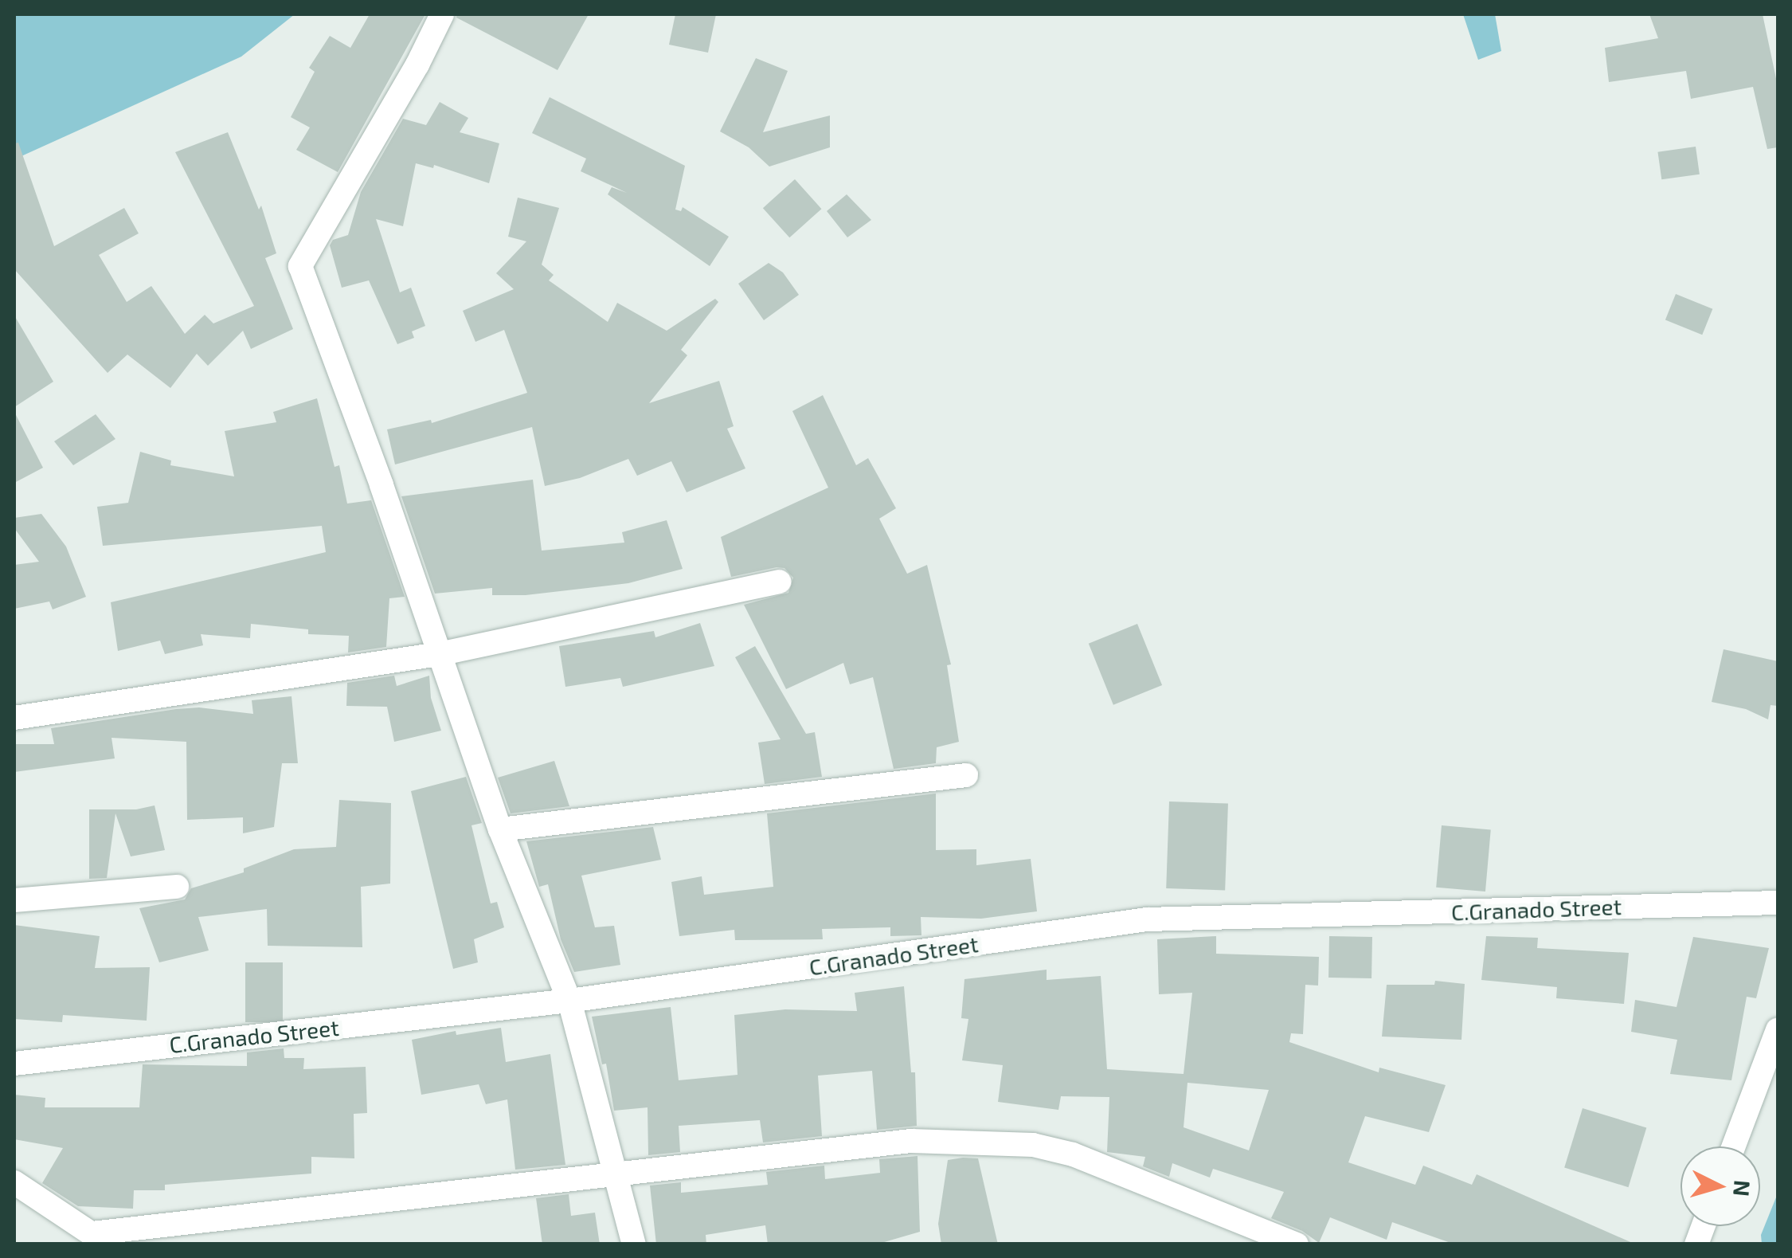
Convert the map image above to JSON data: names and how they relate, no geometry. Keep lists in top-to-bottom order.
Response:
{
  "streets": {
    "street": ["C.Granado Street"]
  },
  "north": "right"
}
